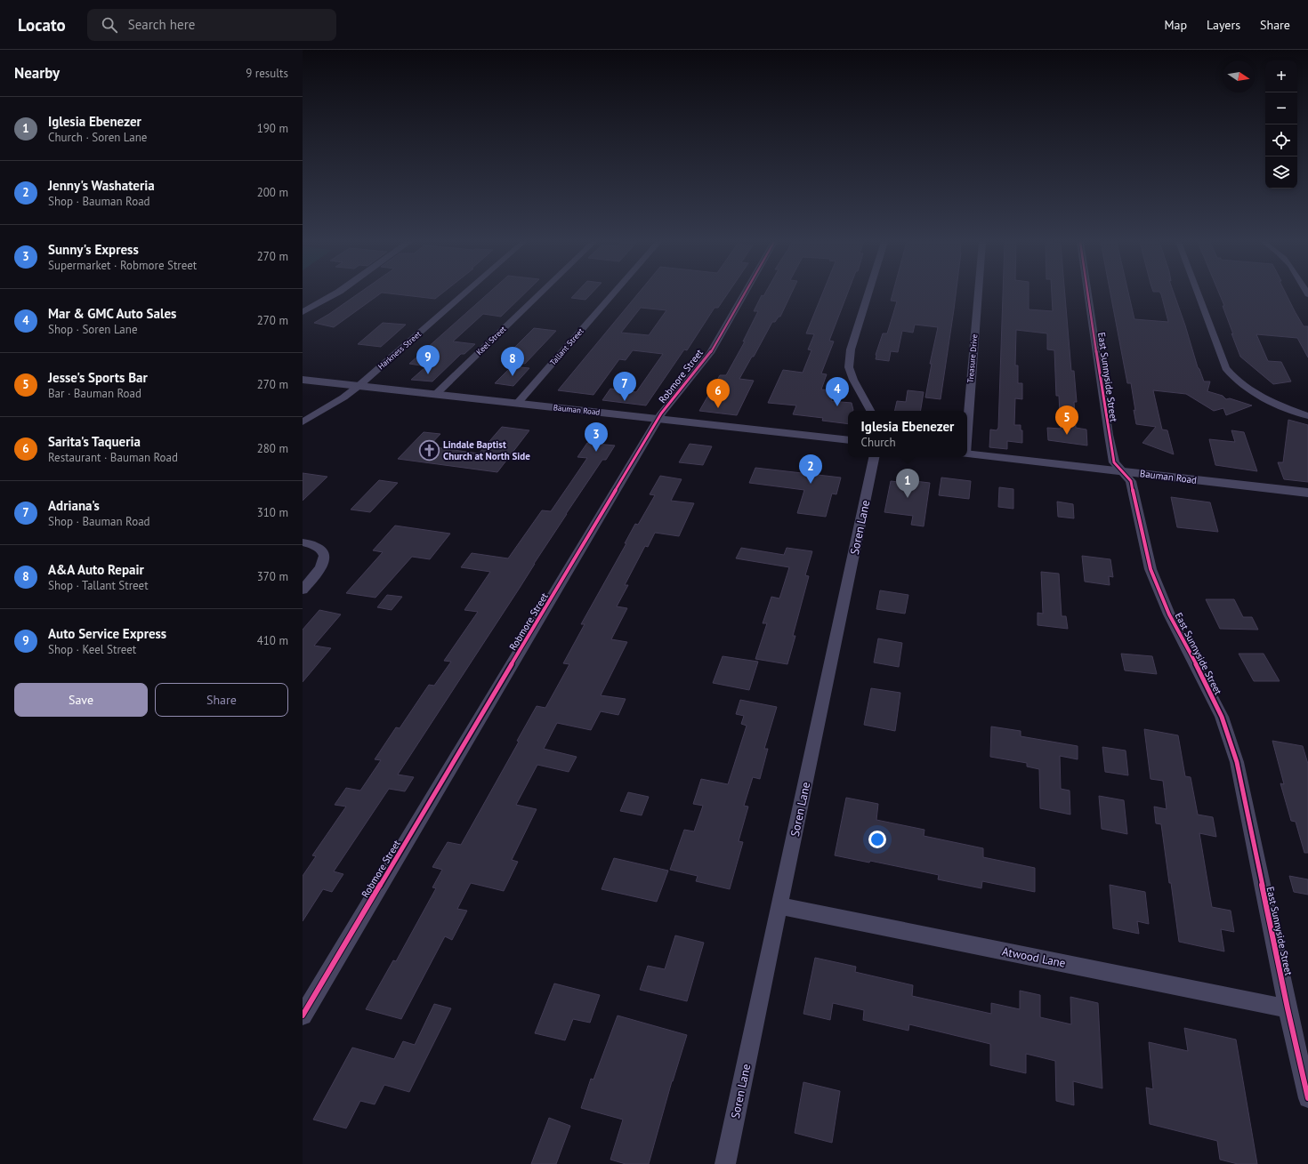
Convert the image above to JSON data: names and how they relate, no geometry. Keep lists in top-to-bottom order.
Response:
{
  "streets": {
    "street": [
      "Keel Street",
      "Tallant Street",
      "Harkness Street",
      "Treasure Drive",
      "Robmore Street",
      "East Sunnyside Street",
      "Bauman Road",
      "Soren Lane",
      "Atwood Lane"
    ]
  },
  "crossings": [
    ["Keel Street", "Bauman Road"],
    ["Tallant Street", "Bauman Road"],
    ["Harkness Street", "Bauman Road"],
    ["Robmore Street", "Bauman Road"],
    ["East Sunnyside Street", "Bauman Road"],
    ["East Sunnyside Street", "Atwood Lane"],
    ["Soren Lane", "Atwood Lane"]
  ],
  "places": {
    "church": ["Lindale Baptist Church at North Side"]
  },
  "north": "right",
  "page": {
    "header": "Locato",
    "search": "Search here",
    "nav": ["Map", "Layers", "Share"],
    "heading": ["Nearby", "9 results"],
    "map_buttons": ["+", "−"],
    "list": [
      {
        "mark": "1",
        "name": "Iglesia Ebenezer",
        "note": "Church · Soren Lane",
        "value": "190 m"
      },
      {
        "mark": "2",
        "name": "Jenny's Washateria",
        "note": "Shop · Bauman Road",
        "value": "200 m"
      },
      {
        "mark": "3",
        "name": "Sunny's Express",
        "note": "Supermarket · Robmore Street",
        "value": "270 m"
      },
      {
        "mark": "4",
        "name": "Mar & GMC Auto Sales",
        "note": "Shop · Soren Lane",
        "value": "270 m"
      },
      {
        "mark": "5",
        "name": "Jesse's Sports Bar",
        "note": "Bar · Bauman Road",
        "value": "270 m"
      },
      {
        "mark": "6",
        "name": "Sarita's Taqueria",
        "note": "Restaurant · Bauman Road",
        "value": "280 m"
      },
      {
        "mark": "7",
        "name": "Adriana's",
        "note": "Shop · Bauman Road",
        "value": "310 m"
      },
      {
        "mark": "8",
        "name": "A&A Auto Repair",
        "note": "Shop · Tallant Street",
        "value": "370 m"
      },
      {
        "mark": "9",
        "name": "Auto Service Express",
        "note": "Shop · Keel Street",
        "value": "410 m"
      }
    ],
    "pins": [
      "9",
      "8",
      "7",
      "4",
      "6",
      "5",
      "3",
      "2",
      "1"
    ],
    "popup": ["Iglesia Ebenezer", "Church"],
    "buttons": ["Save", "Share"]
  }
}
